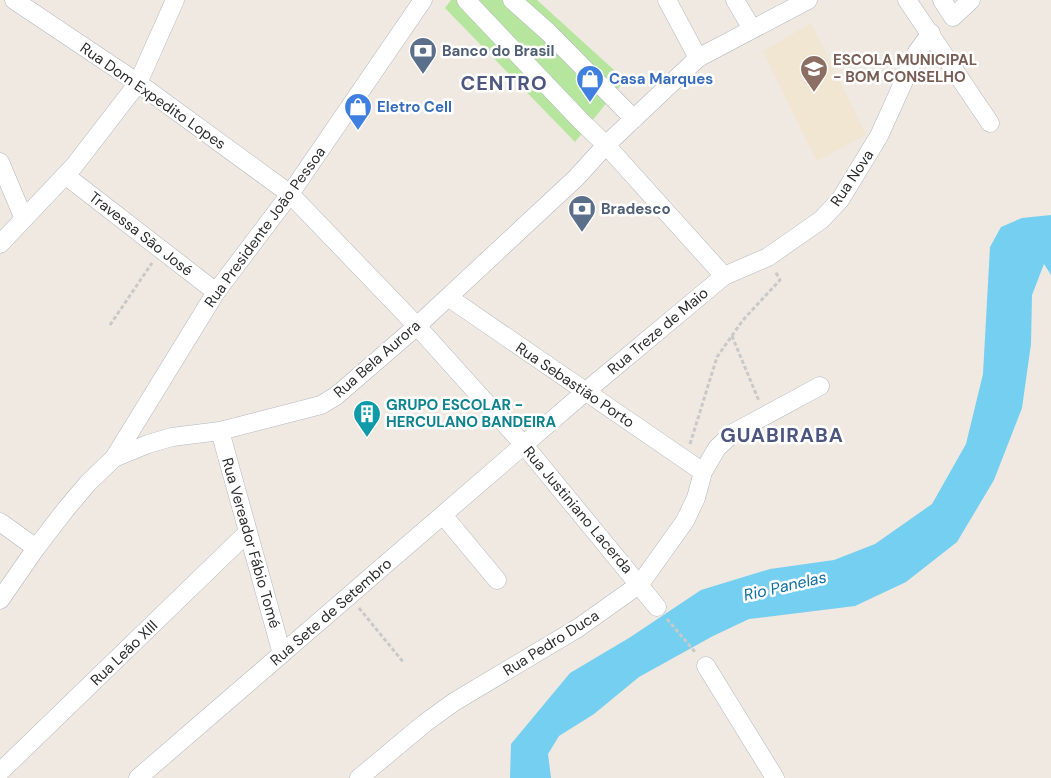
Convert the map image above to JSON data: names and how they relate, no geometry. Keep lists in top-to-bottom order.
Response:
{
  "streets": {
    "street": [
      "Rua Dom Expedito Lopes",
      "Rua Nova",
      "Rua Presidente João Pessoa",
      "Travessa São José",
      "Rua Treze de Maio",
      "Rua Bela Aurora",
      "Rua Sebastião Porto",
      "Rua Justiniano Lacerda",
      "Rua Vereador Fábio Tomé",
      "Rua Sete de Setembro",
      "Rua Pedro Duca",
      "Rua Leão XIII"
    ]
  },
  "crossings": [
    ["Rua Dom Expedito Lopes", "Rua Presidente João Pessoa"],
    ["Rua Dom Expedito Lopes", "Rua Bela Aurora"],
    ["Rua Dom Expedito Lopes", "Rua Justiniano Lacerda"],
    ["Rua Nova", "Rua Treze de Maio"],
    ["Rua Presidente João Pessoa", "Travessa São José"],
    ["Rua Presidente João Pessoa", "Rua Bela Aurora"],
    ["Rua Treze de Maio", "Rua Sebastião Porto"],
    ["Rua Treze de Maio", "Rua Justiniano Lacerda"],
    ["Rua Treze de Maio", "Rua Sete de Setembro"],
    ["Rua Bela Aurora", "Rua Sebastião Porto"],
    ["Rua Bela Aurora", "Rua Justiniano Lacerda"],
    ["Rua Bela Aurora", "Rua Vereador Fábio Tomé"],
    ["Rua Sebastião Porto", "Rua Pedro Duca"],
    ["Rua Justiniano Lacerda", "Rua Sete de Setembro"],
    ["Rua Justiniano Lacerda", "Rua Pedro Duca"],
    ["Rua Vereador Fábio Tomé", "Rua Sete de Setembro"],
    ["Rua Vereador Fábio Tomé", "Rua Leão XIII"]
  ],
  "districts": ["CENTRO", "GUABIRABA"],
  "water": ["Rio Panelas"],
  "places": {
    "bank": ["Banco do Brasil", "Bradesco"],
    "school or university": ["ESCOLA MUNICIPAL - BOM CONSELHO"],
    "shop": ["Casa Marques", "Eletro Cell"],
    "building": ["GRUPO ESCOLAR - HERCULANO BANDEIRA"]
  }
}
